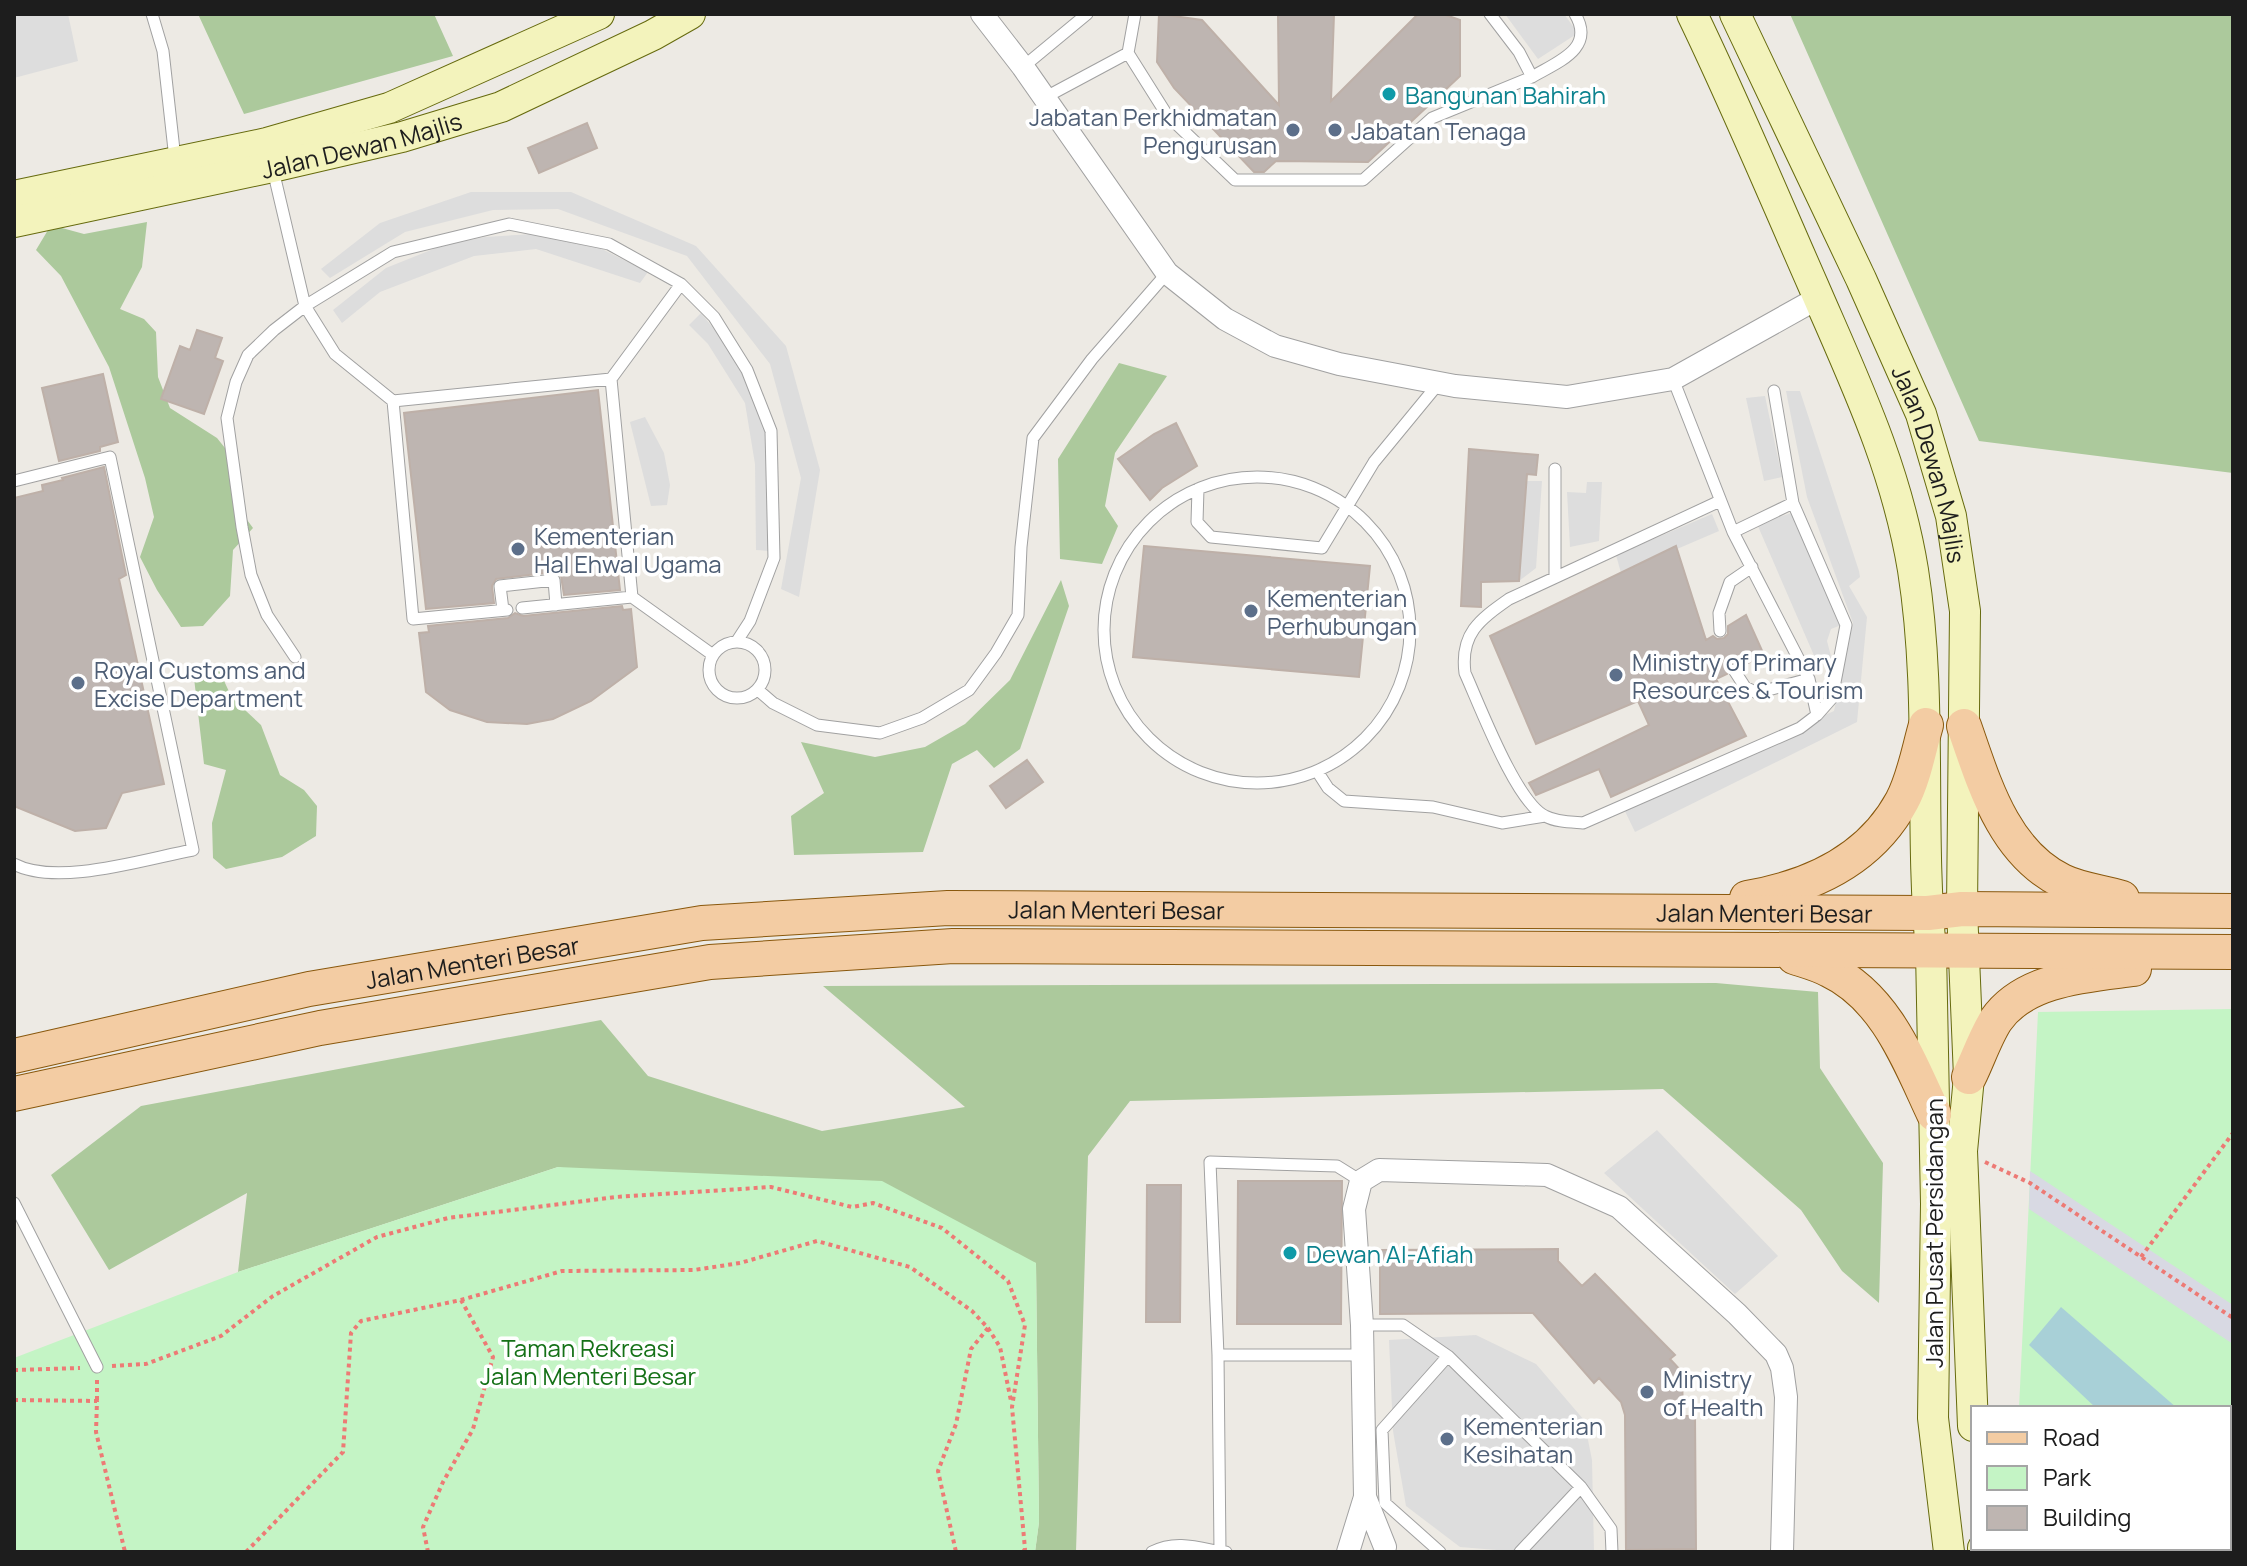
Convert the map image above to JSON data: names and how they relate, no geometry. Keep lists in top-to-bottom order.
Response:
{
  "streets": {
    "main road": ["Jalan Menteri Besar"],
    "street": ["Jalan Dewan Majlis", "Jalan Pusat Persidangan"]
  },
  "crossings": [
    ["Jalan Dewan Majlis", "Jalan Menteri Besar"],
    ["Jalan Dewan Majlis", "Jalan Pusat Persidangan"],
    ["Jalan Menteri Besar", "Jalan Pusat Persidangan"]
  ],
  "parks": ["Taman Rekreasi Jalan Menteri Besar"],
  "places": [
    "Bangunan Bahirah",
    "Jabatan Perkhidmatan Pengurusan",
    "Jabatan Tenaga",
    "Kementerian Hal Ehwal Ugama",
    "Kementerian Perhubungan",
    "Ministry of Primary Resources & Tourism",
    "Royal Customs and Excise Department",
    "Dewan Al-Afiah",
    "Ministry of Health",
    "Kementerian Kesihatan"
  ],
  "legend": ["Road", "Park", "Building"]
}
